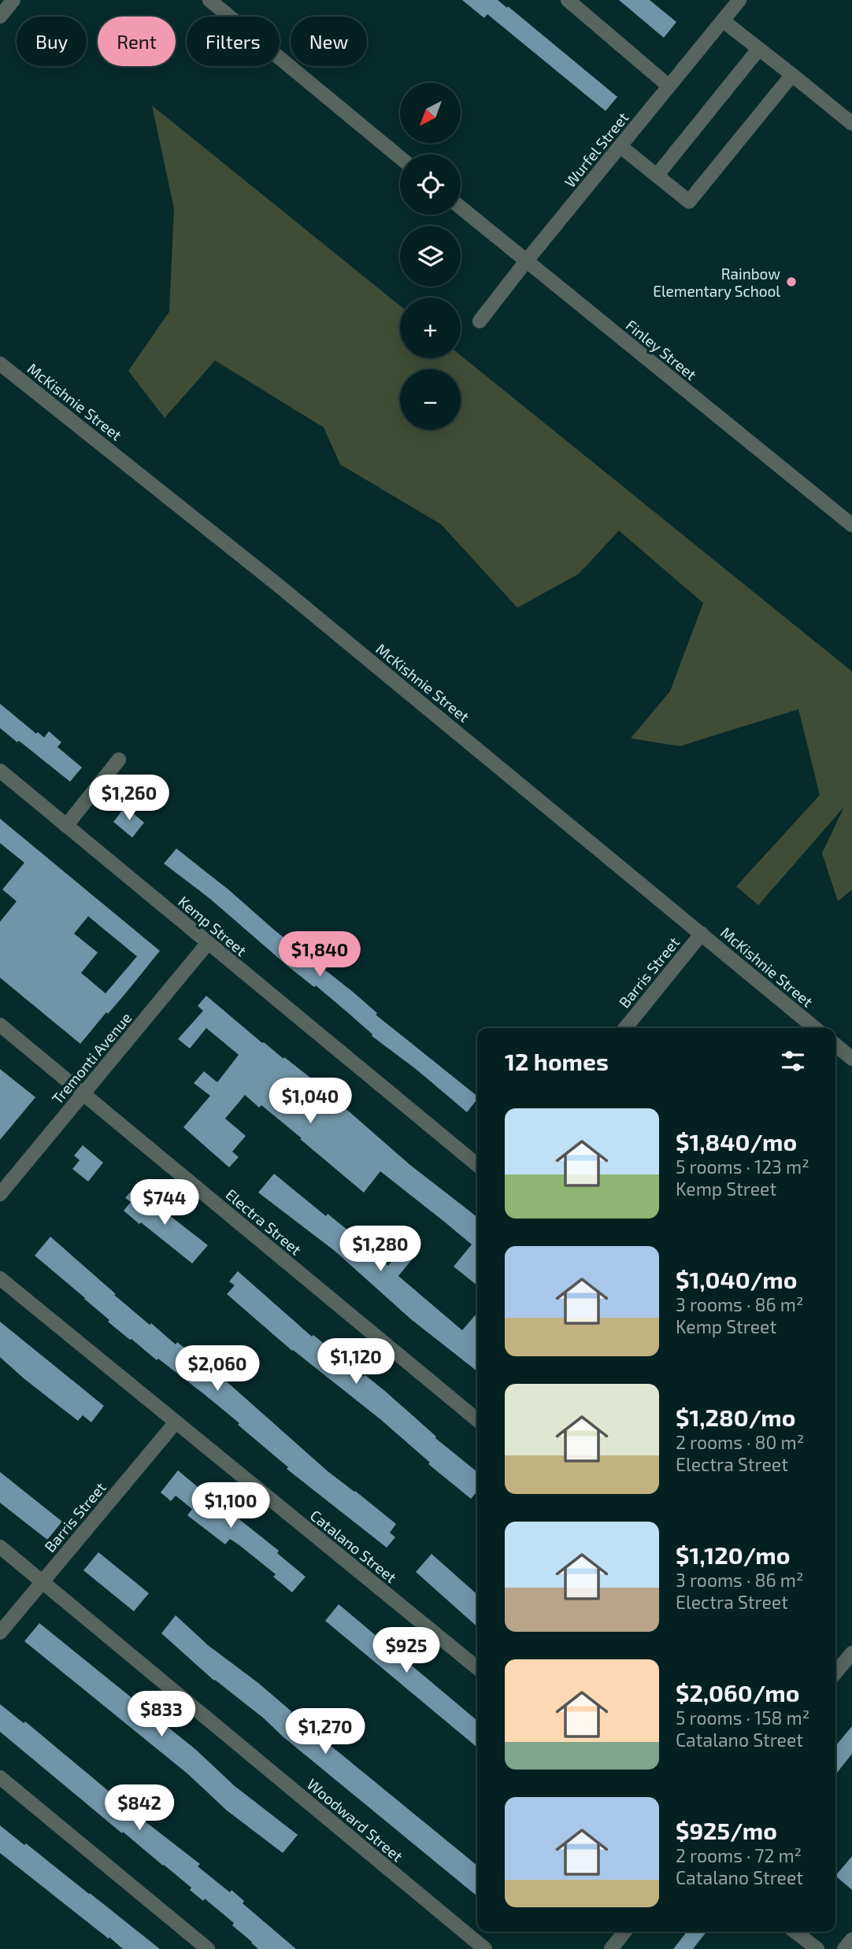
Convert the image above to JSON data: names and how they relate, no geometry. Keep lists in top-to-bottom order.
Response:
{
  "streets": {
    "street": [
      "Wurfel Street",
      "Finley Street",
      "McKishnie Street",
      "Kemp Street",
      "Barris Street",
      "Tremonti Avenue",
      "Electra Street",
      "Catalano Street",
      "Woodward Street"
    ]
  },
  "crossings": [
    ["Wurfel Street", "Finley Street"],
    ["McKishnie Street", "Barris Street"],
    ["Kemp Street", "Tremonti Avenue"],
    ["Barris Street", "Catalano Street"],
    ["Barris Street", "Woodward Street"],
    ["Tremonti Avenue", "Electra Street"]
  ],
  "places": ["Rainbow Elementary School"],
  "north": "bottom left",
  "page": {
    "chip": [
      "Buy",
      "Rent",
      "Filters",
      "New"
    ],
    "map_buttons": ["+", "−"],
    "price": [
      "$1,260",
      "$1,840",
      "$1,040",
      "$744",
      "$1,280",
      "$1,120",
      "$2,060",
      "$1,100",
      "$925",
      "$833",
      "$1,270",
      "$842"
    ],
    "heading": "12 homes",
    "list": [
      {
        "name": "$1,840/mo",
        "note": "5 rooms · 123 m² · Kemp Street"
      },
      {
        "name": "$1,040/mo",
        "note": "3 rooms · 86 m² · Kemp Street"
      },
      {
        "name": "$1,280/mo",
        "note": "2 rooms · 80 m² · Electra Street"
      },
      {
        "name": "$1,120/mo",
        "note": "3 rooms · 86 m² · Electra Street"
      },
      {
        "name": "$2,060/mo",
        "note": "5 rooms · 158 m² · Catalano Street"
      },
      {
        "name": "$925/mo",
        "note": "2 rooms · 72 m² · Catalano Street"
      }
    ]
  }
}
